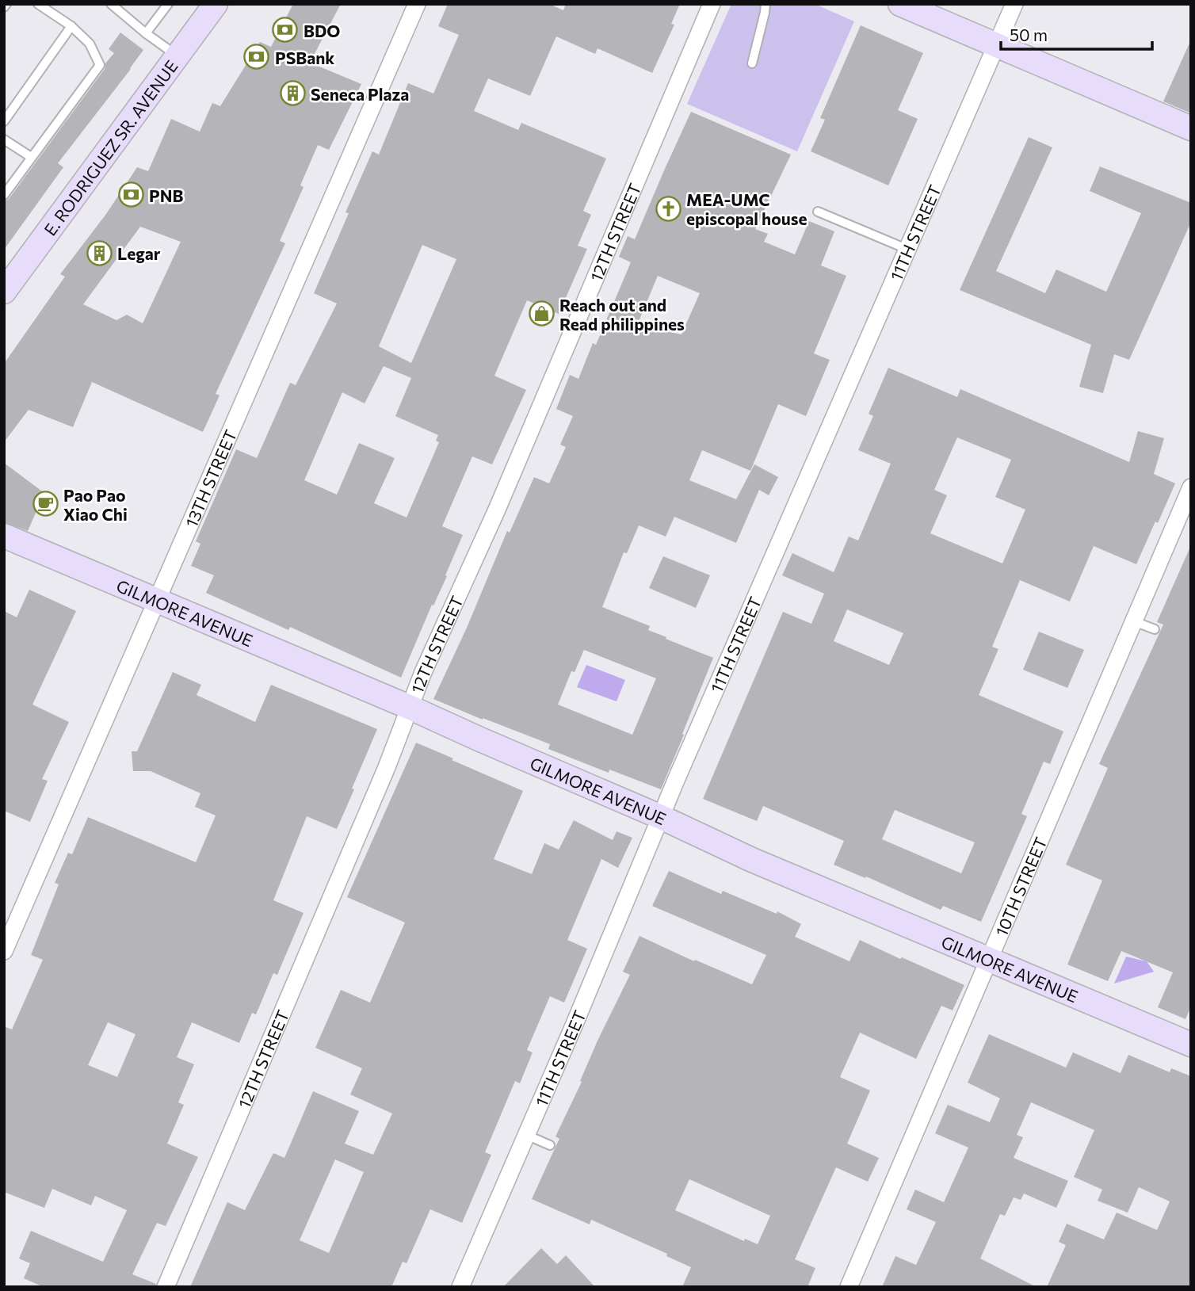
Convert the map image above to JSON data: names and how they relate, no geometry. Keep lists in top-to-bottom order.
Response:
{
  "streets": {
    "main road": ["E. RODRIGUEZ SR. AVENUE", "GILMORE AVENUE"],
    "street": [
      "12TH STREET",
      "11TH STREET",
      "13TH STREET",
      "10TH STREET"
    ]
  },
  "crossings": [
    ["12TH STREET", "GILMORE AVENUE"],
    ["11TH STREET", "GILMORE AVENUE"],
    ["13TH STREET", "GILMORE AVENUE"],
    ["GILMORE AVENUE", "10TH STREET"]
  ],
  "places": {
    "bank": ["BDO", "PSBank", "PNB"],
    "building": ["Seneca Plaza", "Legar"],
    "church": ["MEA-UMC episcopal house"],
    "shop": ["Reach out and Read philippines"],
    "cafe": ["Pao Pao Xiao Chi"]
  },
  "scale_bar": "50 m"
}
